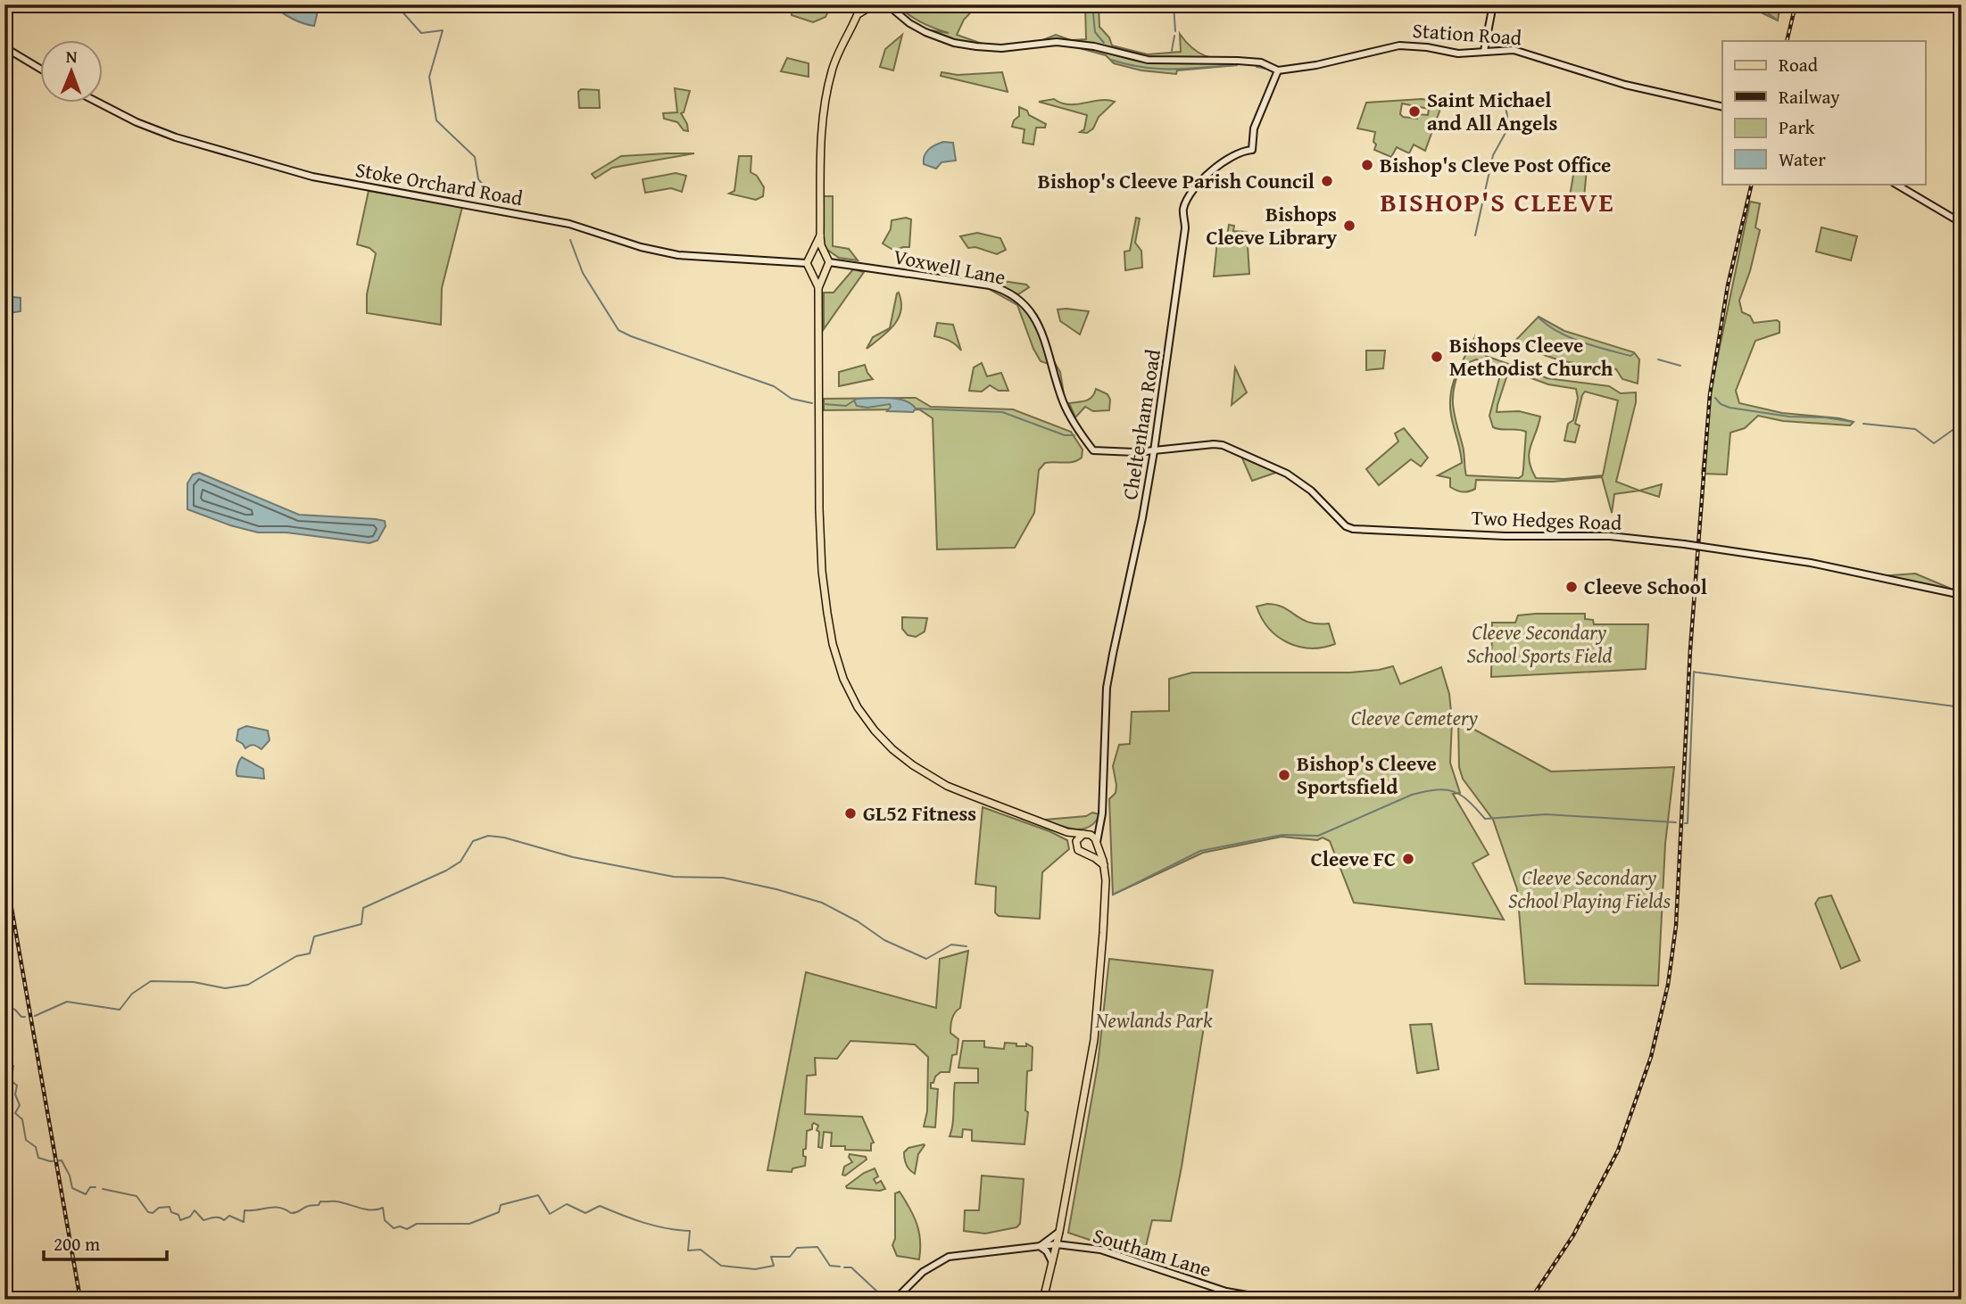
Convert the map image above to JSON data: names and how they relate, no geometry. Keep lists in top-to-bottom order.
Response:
{
  "streets": {
    "street": [
      "Station Road",
      "Stoke Orchard Road",
      "Voxwell Lane",
      "Cheltenham Road",
      "Two Hedges Road",
      "Southam Lane"
    ]
  },
  "crossings": [
    ["Station Road", "Cheltenham Road"],
    ["Stoke Orchard Road", "Voxwell Lane"],
    ["Voxwell Lane", "Cheltenham Road"],
    ["Voxwell Lane", "Two Hedges Road"],
    ["Cheltenham Road", "Two Hedges Road"]
  ],
  "districts": ["BISHOP'S CLEEVE"],
  "parks": [
    "Cleeve Secondary School Sports Field",
    "Cleeve Cemetery",
    "Cleeve Secondary School Playing Fields",
    "Newlands Park"
  ],
  "places": [
    "Saint Michael and All Angels",
    "Bishop's Cleve Post Office",
    "Bishop's Cleeve Parish Council",
    "Bishops Cleeve Library",
    "Bishops Cleeve Methodist Church",
    "Cleeve School",
    "Bishop's Cleeve Sportsfield",
    "GL52 Fitness",
    "Cleeve FC"
  ],
  "legend": [
    "Road",
    "Railway",
    "Park",
    "Water"
  ],
  "scale_bar": "200 m",
  "north": "top"
}
